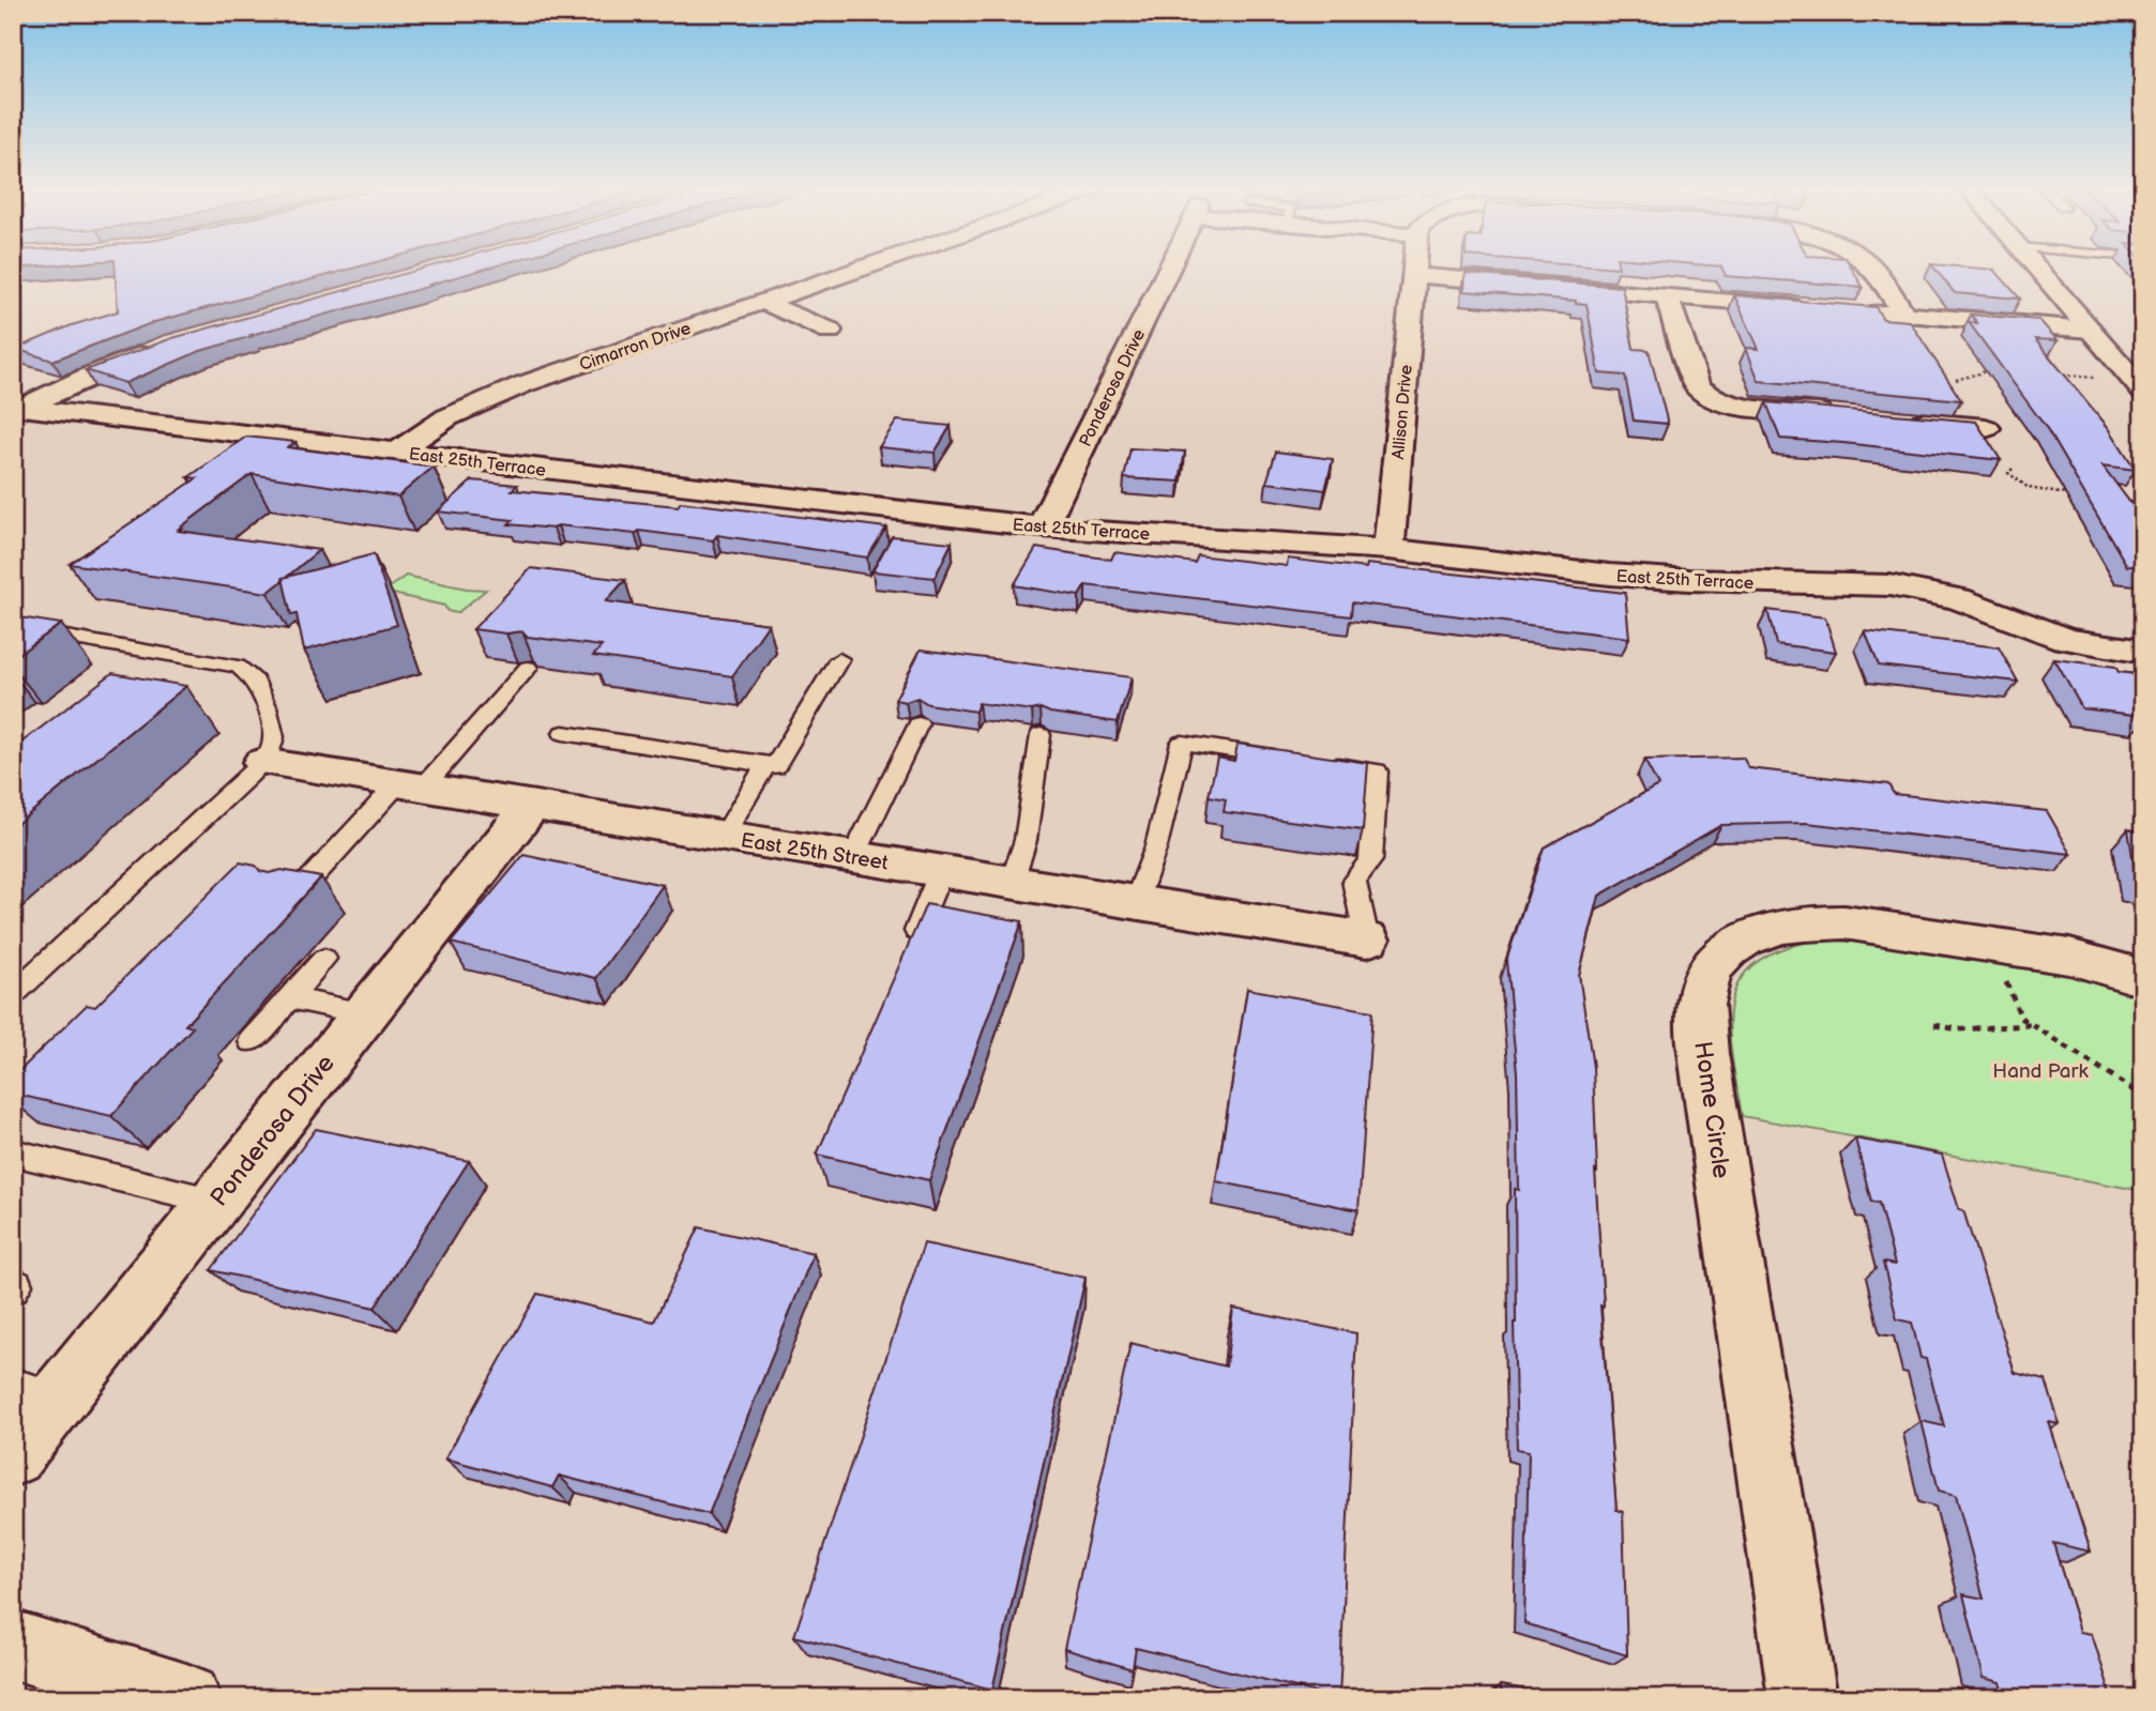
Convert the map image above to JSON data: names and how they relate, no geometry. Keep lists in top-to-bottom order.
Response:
{
  "streets": {
    "street": [
      "Cimarron Drive",
      "Ponderosa Drive",
      "Allison Drive",
      "East 25th Terrace",
      "East 25th Street",
      "Home Circle"
    ]
  },
  "crossings": [
    ["Cimarron Drive", "East 25th Terrace"],
    ["Ponderosa Drive", "East 25th Terrace"],
    ["Ponderosa Drive", "East 25th Street"],
    ["Allison Drive", "East 25th Terrace"]
  ],
  "parks": ["Hand Park"]
}
